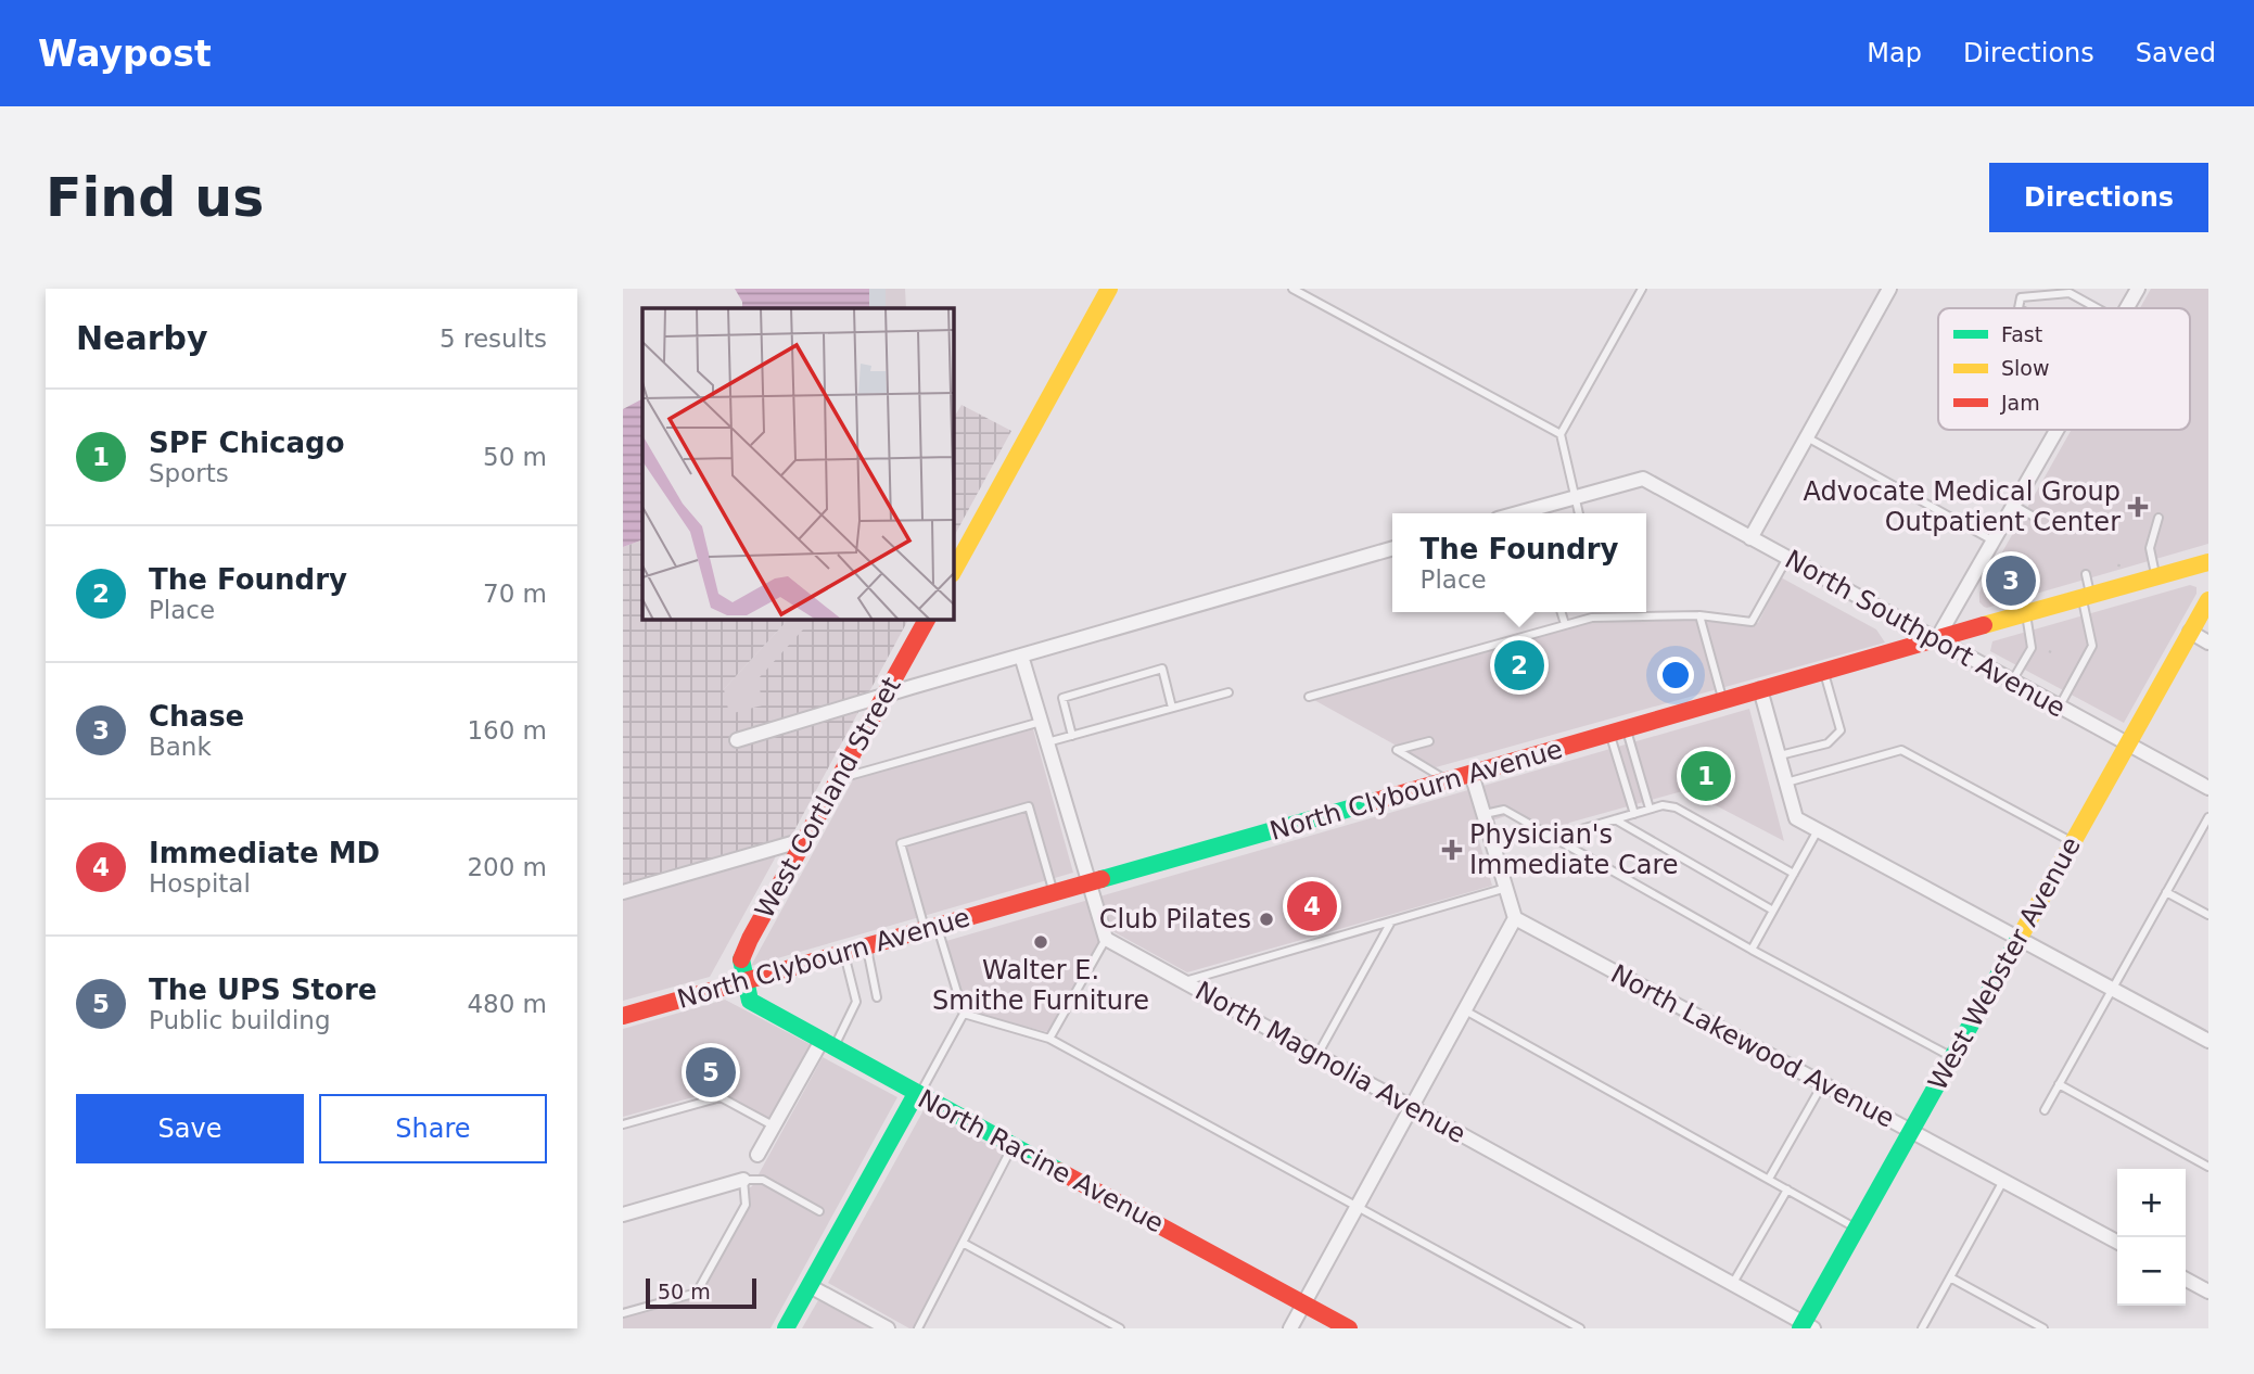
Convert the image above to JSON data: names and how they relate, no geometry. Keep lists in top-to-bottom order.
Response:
{
  "streets": {
    "main road": [
      "North Clybourn Avenue",
      "West Cortland Street",
      "West Webster Avenue",
      "North Racine Avenue"
    ],
    "street": ["North Southport Avenue", "North Lakewood Avenue", "North Magnolia Avenue"]
  },
  "crossings": [
    ["North Southport Avenue", "North Clybourn Avenue"],
    ["North Southport Avenue", "West Webster Avenue"],
    ["North Clybourn Avenue", "West Cortland Street"],
    ["North Clybourn Avenue", "North Racine Avenue"],
    ["West Cortland Street", "North Racine Avenue"],
    ["West Webster Avenue", "North Lakewood Avenue"],
    ["West Webster Avenue", "North Magnolia Avenue"]
  ],
  "places": {
    "health": ["Advocate Medical Group Outpatient Center", "Physician's Immediate Care"],
    "other": ["Club Pilates", "Walter E. Smithe Furniture"]
  },
  "legend": ["Fast", "Slow", "Jam"],
  "scale_bar": "50 m",
  "page": {
    "header": "Waypost",
    "nav": ["Map", "Directions", "Saved"],
    "buttons": [
      "Directions",
      ["Save", "Share"]
    ],
    "title": "Find us",
    "heading": ["Nearby", "5 results"],
    "list": [
      {
        "mark": "1",
        "name": "SPF Chicago",
        "note": "Sports",
        "value": "50 m"
      },
      {
        "mark": "2",
        "name": "The Foundry",
        "note": "Place",
        "value": "70 m"
      },
      {
        "mark": "3",
        "name": "Chase",
        "note": "Bank",
        "value": "160 m"
      },
      {
        "mark": "4",
        "name": "Immediate MD",
        "note": "Hospital",
        "value": "200 m"
      },
      {
        "mark": "5",
        "name": "The UPS Store",
        "note": "Public building",
        "value": "480 m"
      }
    ],
    "popup": ["The Foundry", "Place"],
    "pins": [
      "3",
      "2",
      "1",
      "4",
      "5"
    ],
    "map_buttons": ["+", "−"],
    "scale": "50 m"
  }
}
